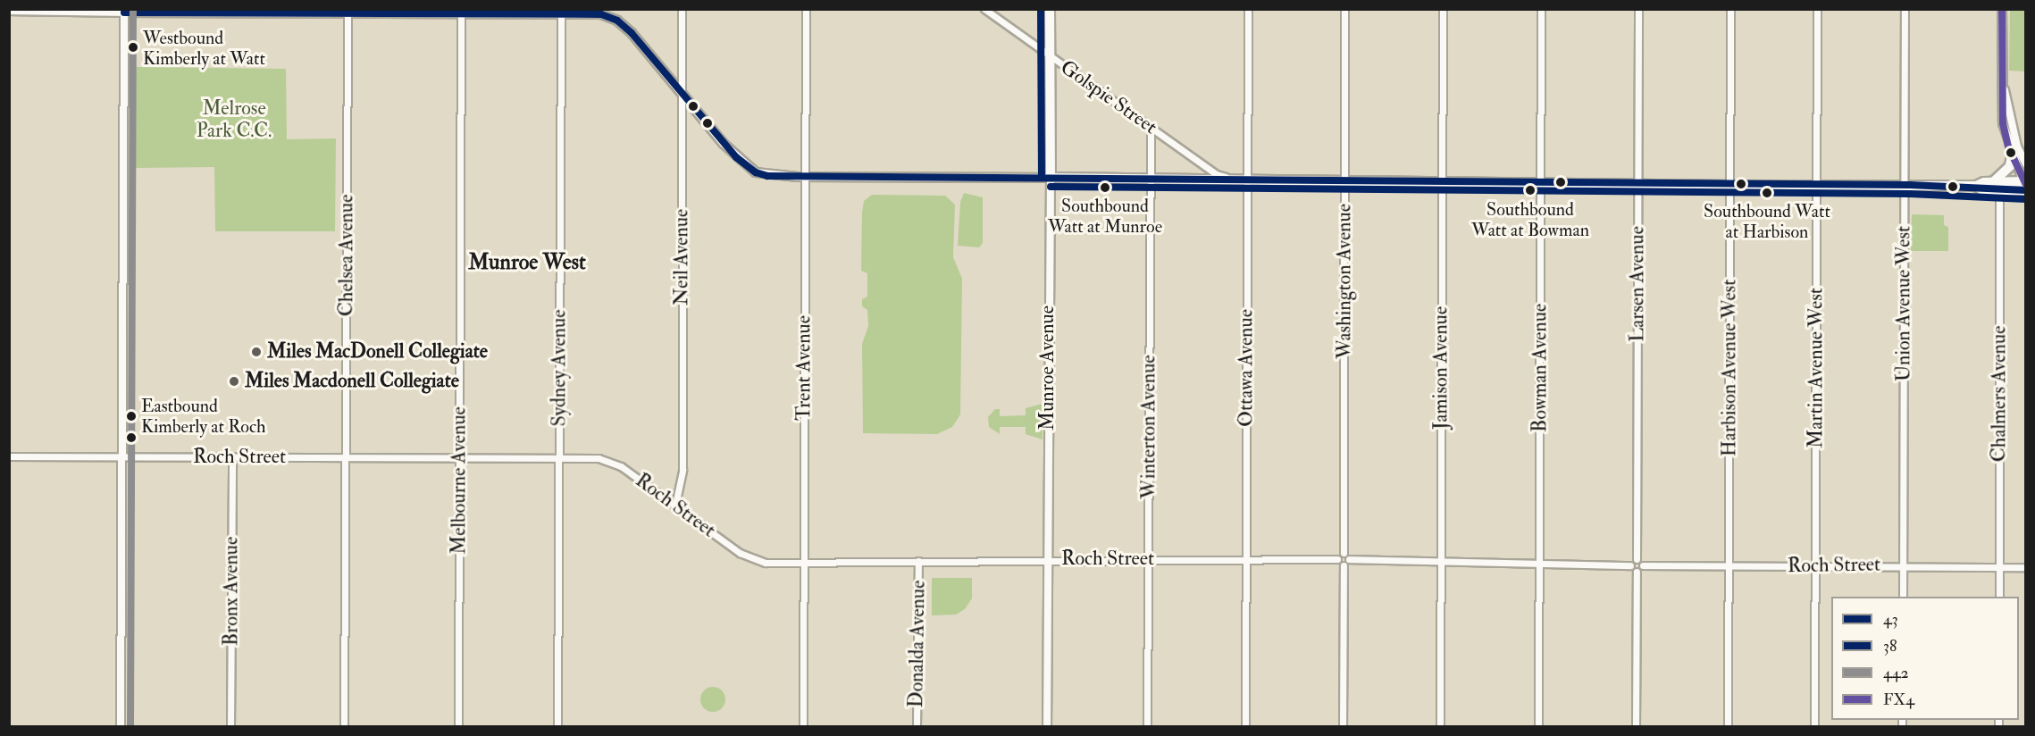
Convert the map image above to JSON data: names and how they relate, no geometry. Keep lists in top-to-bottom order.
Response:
{
  "streets": {
    "main road": ["Munroe Avenue"],
    "street": [
      "Golspie Street",
      "Chelsea Avenue",
      "Neil Avenue",
      "Washington Avenue",
      "Larsen Avenue",
      "Union Avenue West",
      "Sydney Avenue",
      "Trent Avenue",
      "Ottawa Avenue",
      "Jamison Avenue",
      "Bowman Avenue",
      "Harbison Avenue West",
      "Martin Avenue West",
      "Chalmers Avenue",
      "Winterton Avenue",
      "Roch Street",
      "Melbourne Avenue",
      "Bronx Avenue",
      "Donalda Avenue"
    ]
  },
  "crossings": [
    ["Golspie Street", "Munroe Avenue"],
    ["Golspie Street", "Winterton Avenue"],
    ["Chelsea Avenue", "Roch Street"],
    ["Neil Avenue", "Roch Street"],
    ["Union Avenue West", "Roch Street"],
    ["Sydney Avenue", "Roch Street"],
    ["Trent Avenue", "Roch Street"],
    ["Munroe Avenue", "Roch Street"],
    ["Ottawa Avenue", "Roch Street"],
    ["Harbison Avenue West", "Roch Street"],
    ["Martin Avenue West", "Roch Street"],
    ["Chalmers Avenue", "Roch Street"],
    ["Winterton Avenue", "Roch Street"],
    ["Roch Street", "Melbourne Avenue"],
    ["Roch Street", "Bronx Avenue"],
    ["Roch Street", "Donalda Avenue"]
  ],
  "districts": ["Munroe West"],
  "parks": ["Melrose Park C.C."],
  "places": [
    "Westbound Kimberly at Watt",
    "Southbound Watt at Munroe",
    "Southbound Watt at Bowman",
    "Southbound Watt at Harbison",
    "Miles MacDonell Collegiate",
    "Miles Macdonell Collegiate",
    "Eastbound Kimberly at Roch"
  ],
  "lines": [
    "transit line 38",
    "transit line 442",
    "transit line FX4",
    "transit line 43"
  ],
  "legend": [
    "43",
    "38",
    "442",
    "FX4"
  ]
}
